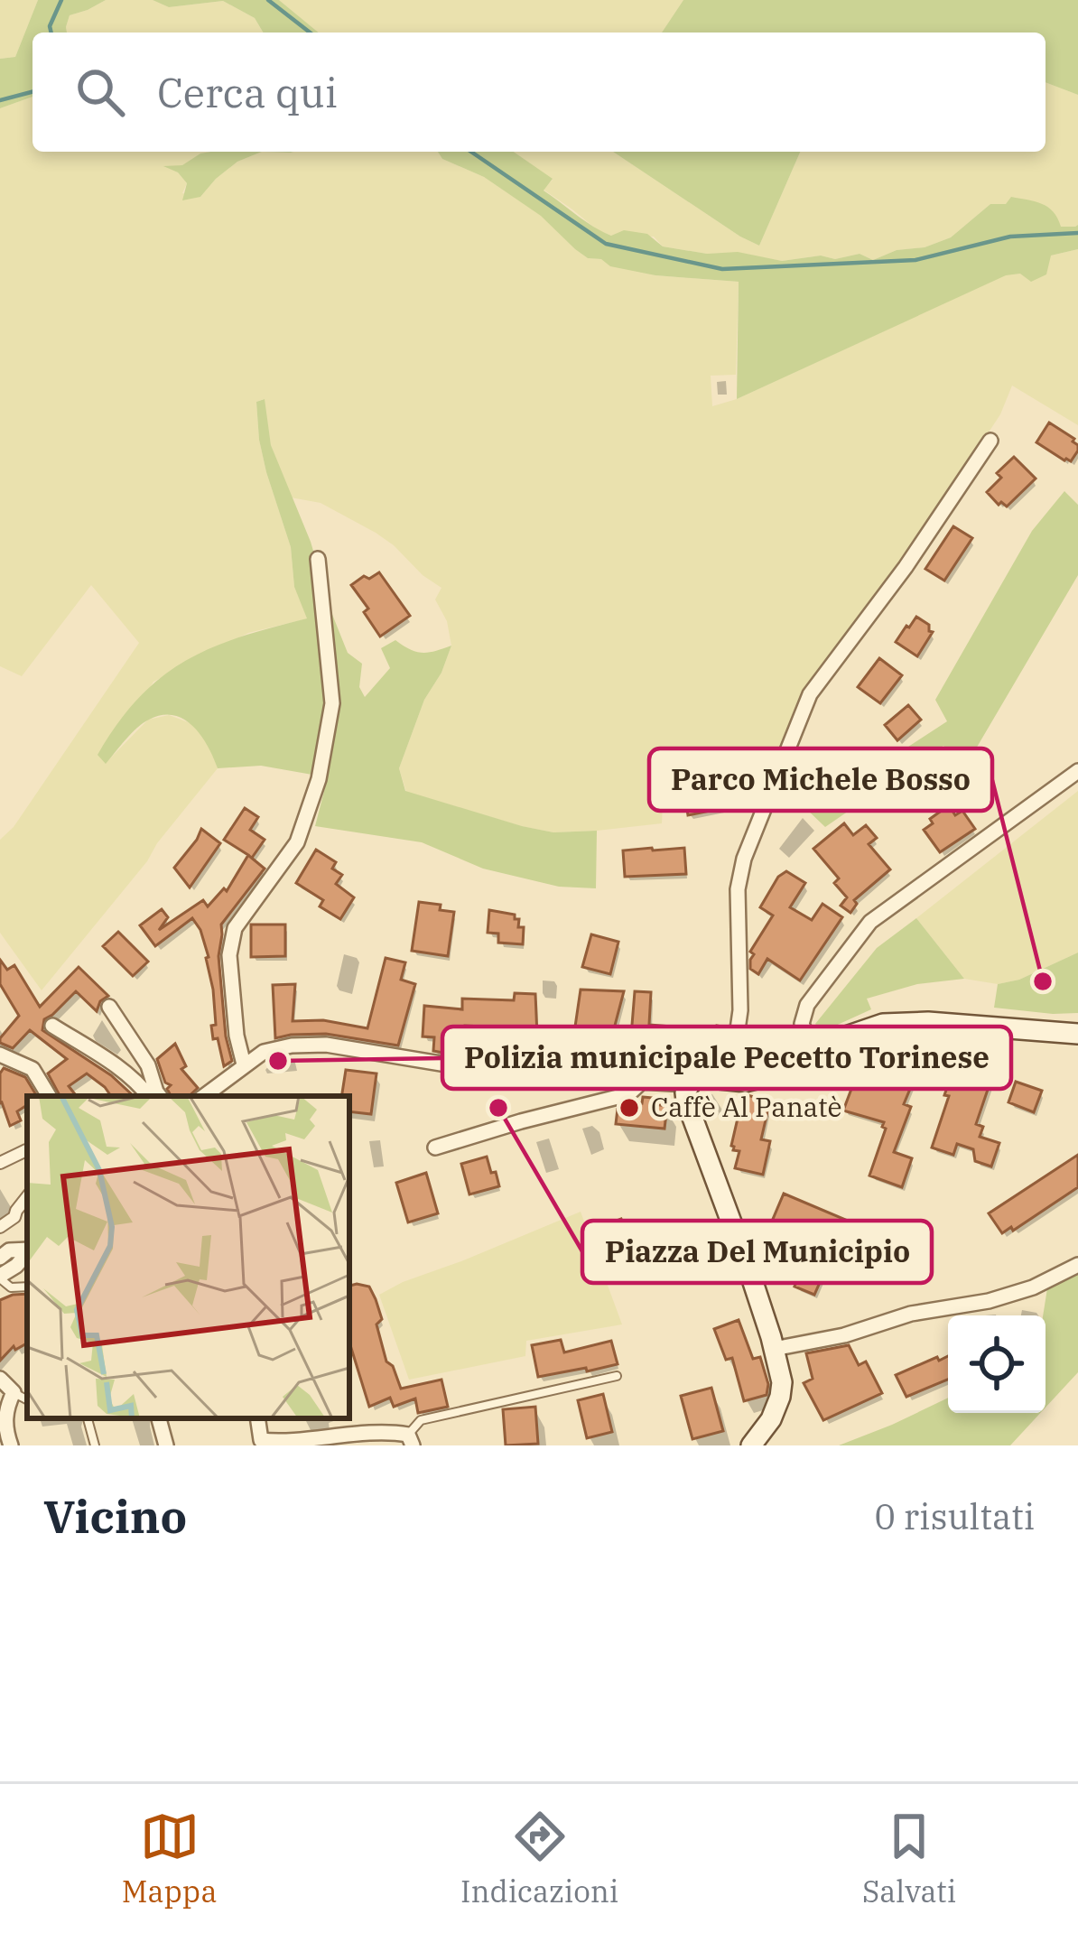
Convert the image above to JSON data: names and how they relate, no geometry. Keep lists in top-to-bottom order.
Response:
{
  "places": [
    "Parco Michele Bosso",
    "Polizia municipale Pecetto Torinese",
    "Piazza Del Municipio",
    "Caffè Al Panatè"
  ],
  "page": {
    "search": "Cerca qui",
    "heading": ["Vicino", "0 risultati"],
    "nav": ["Mappa", "Indicazioni", "Salvati"]
  }
}
